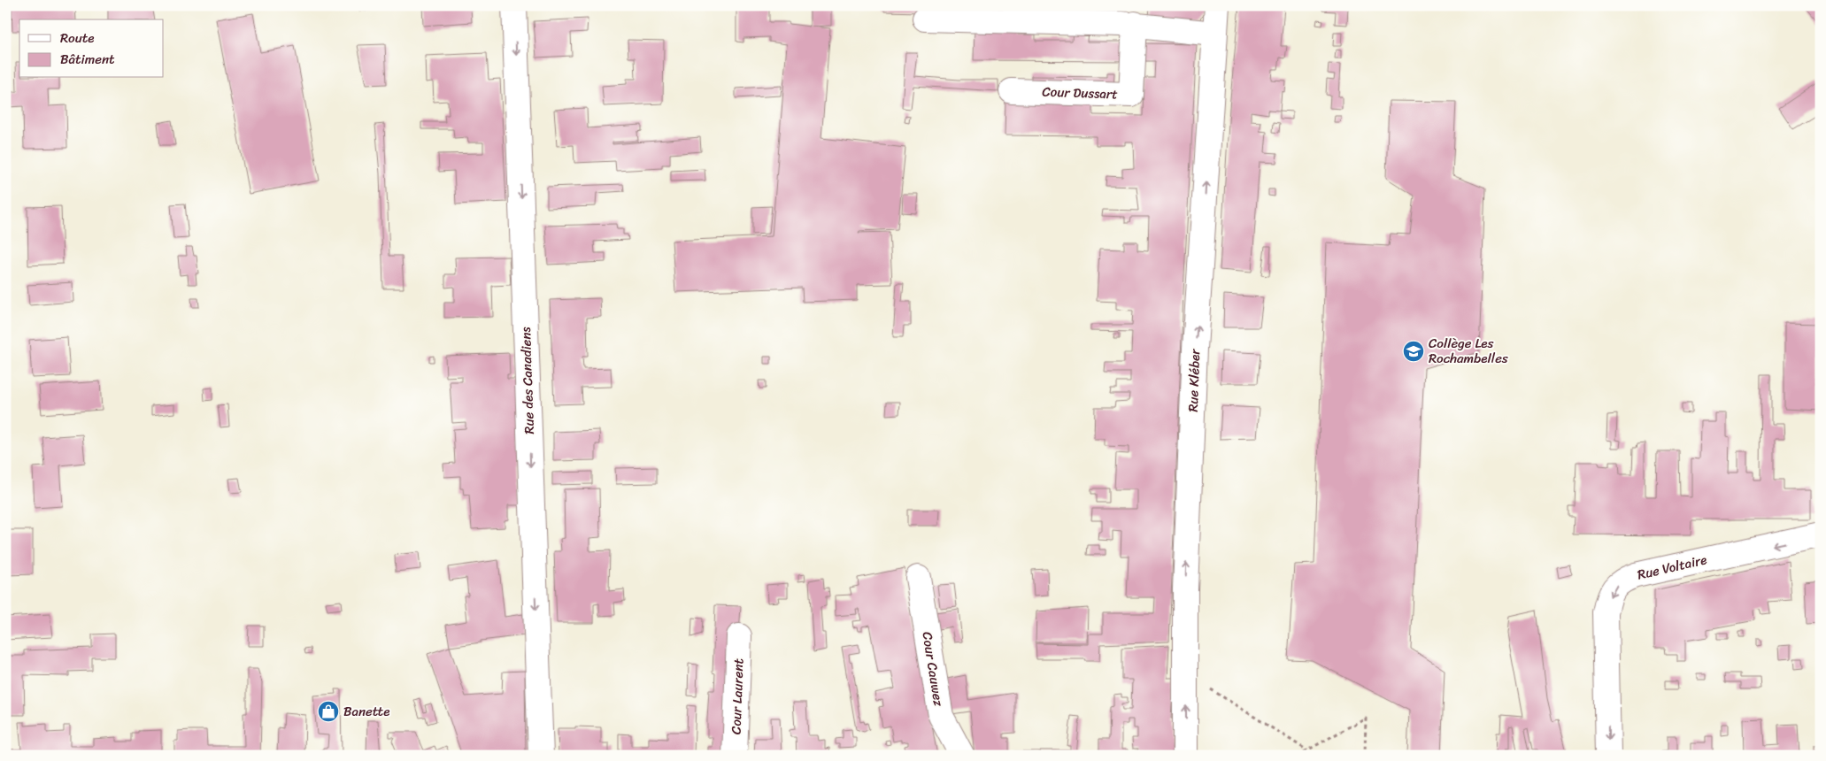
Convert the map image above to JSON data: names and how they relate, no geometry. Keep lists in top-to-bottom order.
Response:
{
  "streets": {
    "street": [
      "Cour Dussart",
      "Rue des Canadiens",
      "Rue Kléber",
      "Rue Voltaire",
      "Cour Cauwez",
      "Cour Laurent"
    ]
  },
  "one_way": ["Rue des Canadiens", "Rue Kléber"],
  "places": {
    "school or university": ["Collège Les Rochambelles"],
    "shop": ["Banette"]
  },
  "legend": ["Route", "Bâtiment"]
}
